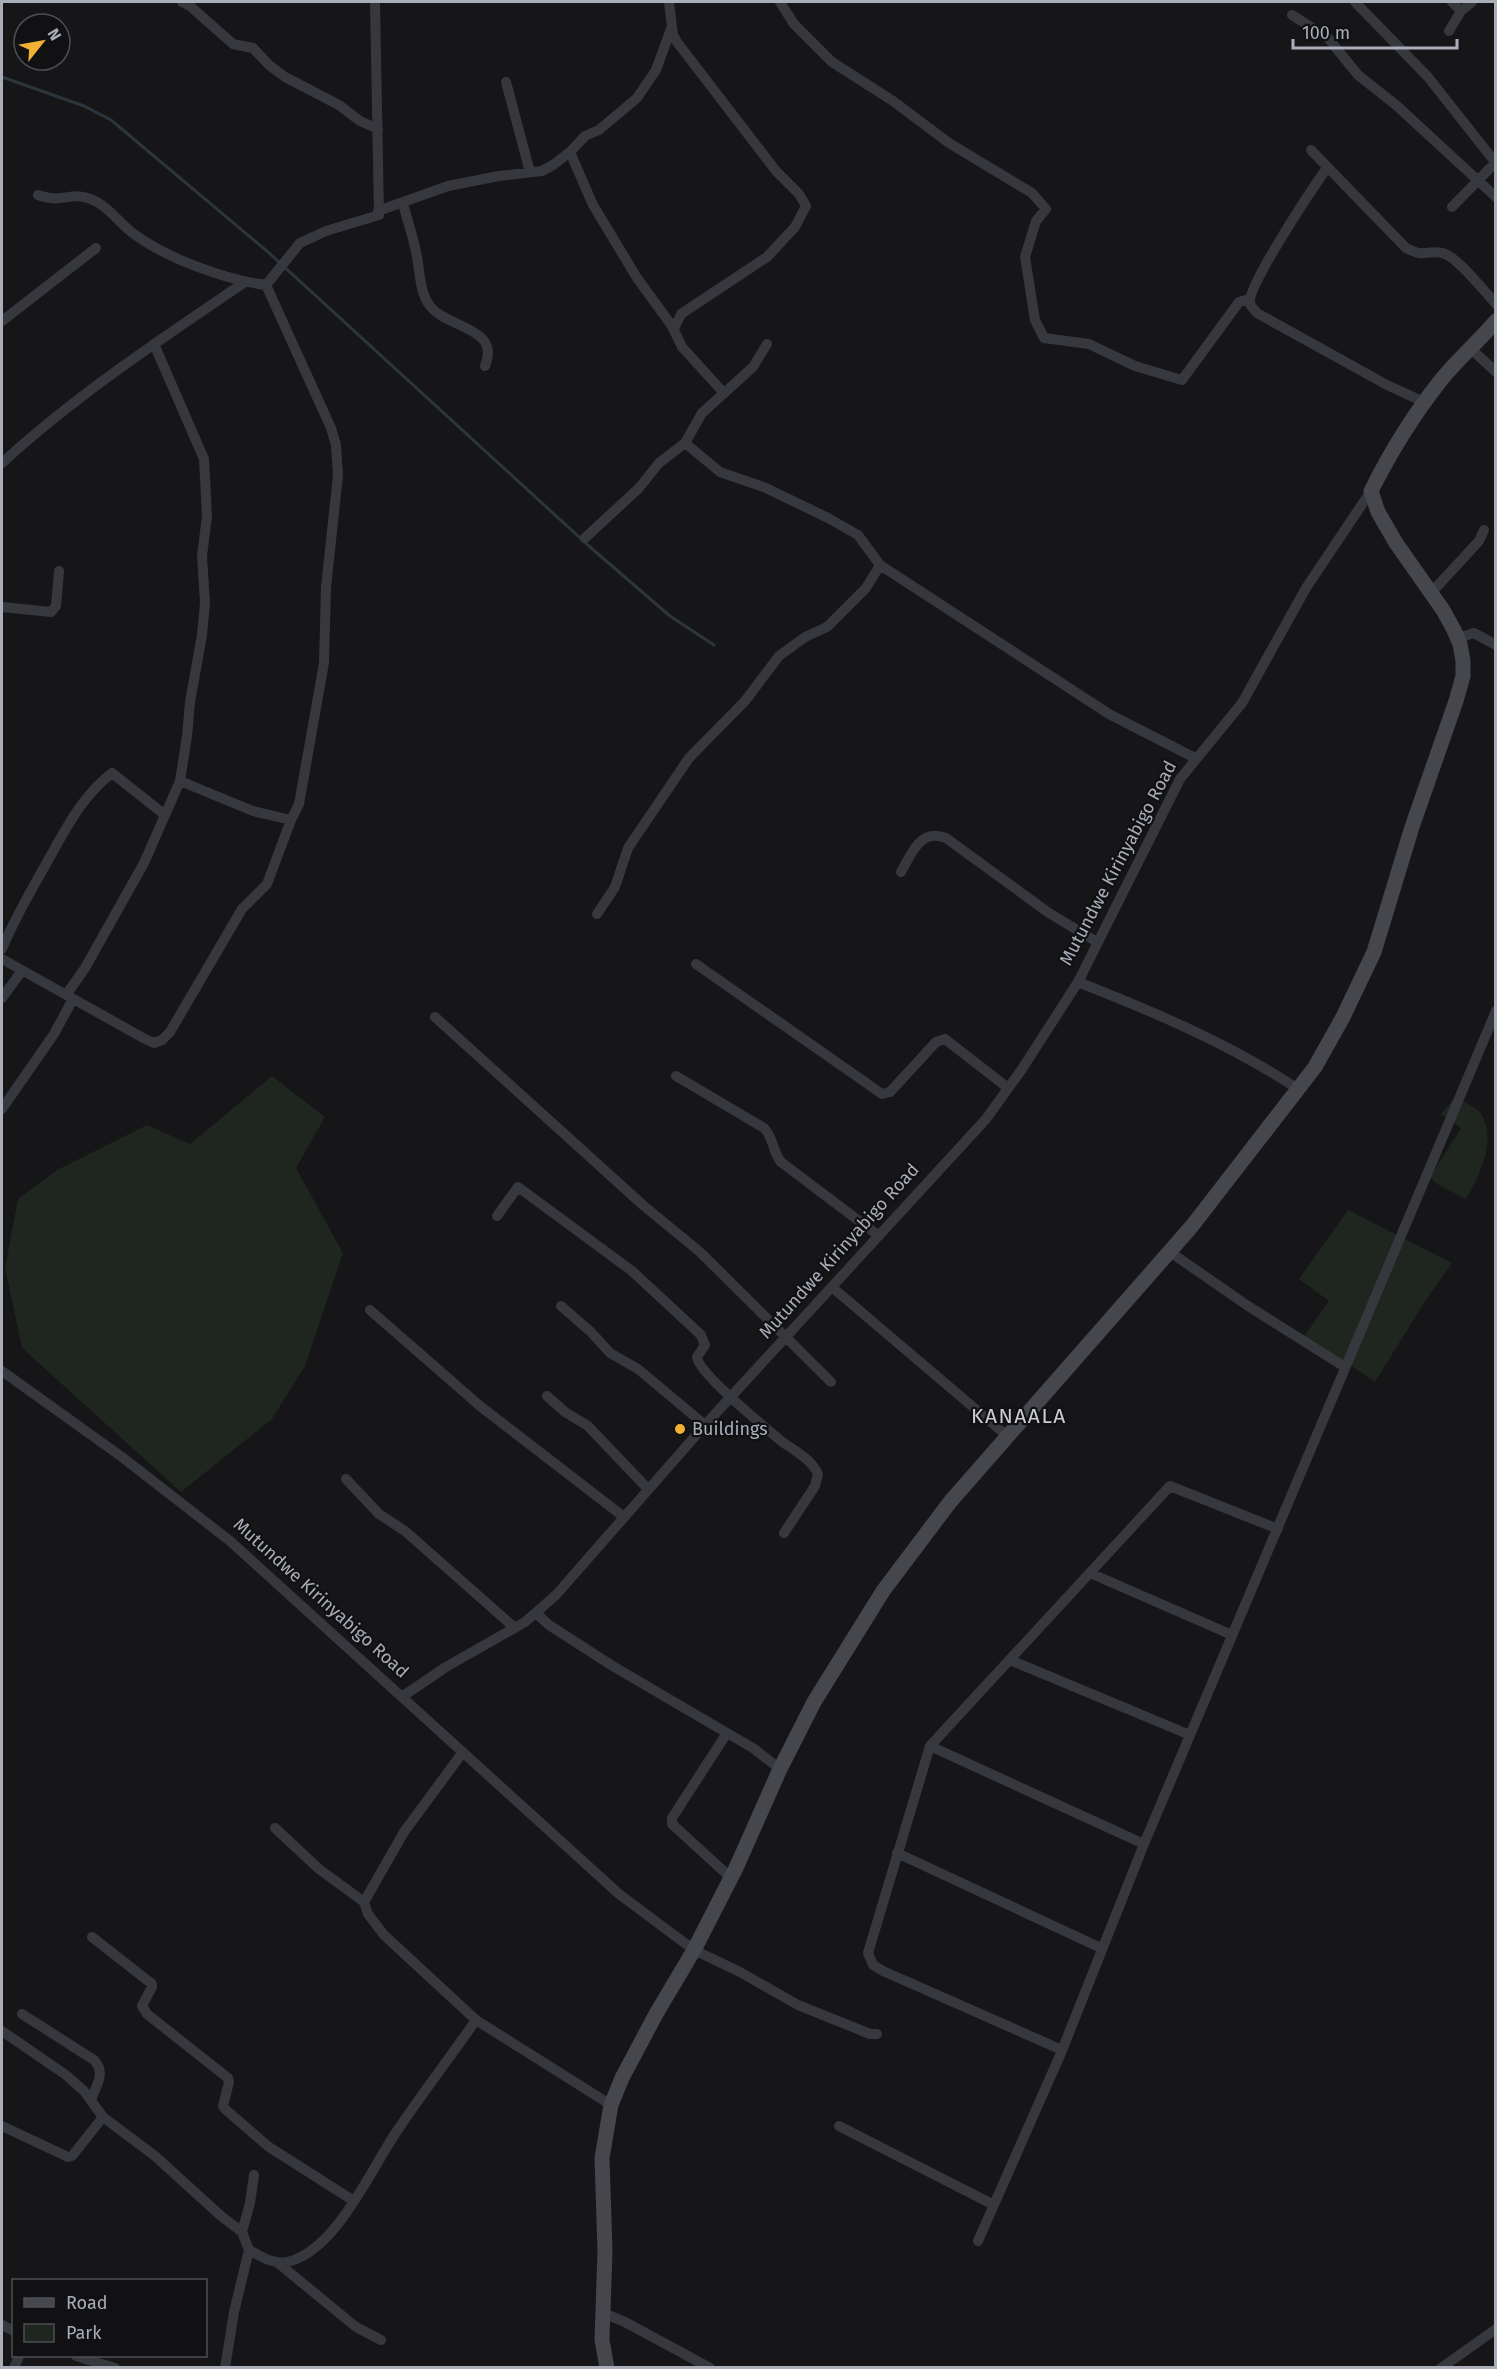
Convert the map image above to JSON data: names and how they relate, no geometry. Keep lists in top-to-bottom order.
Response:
{
  "streets": {
    "street": ["Mutundwe Kirinyabigo Road"]
  },
  "districts": ["KANAALA"],
  "places": ["Buildings"],
  "legend": ["Road", "Park"],
  "scale_bar": "100 m",
  "north": "top right"
}
